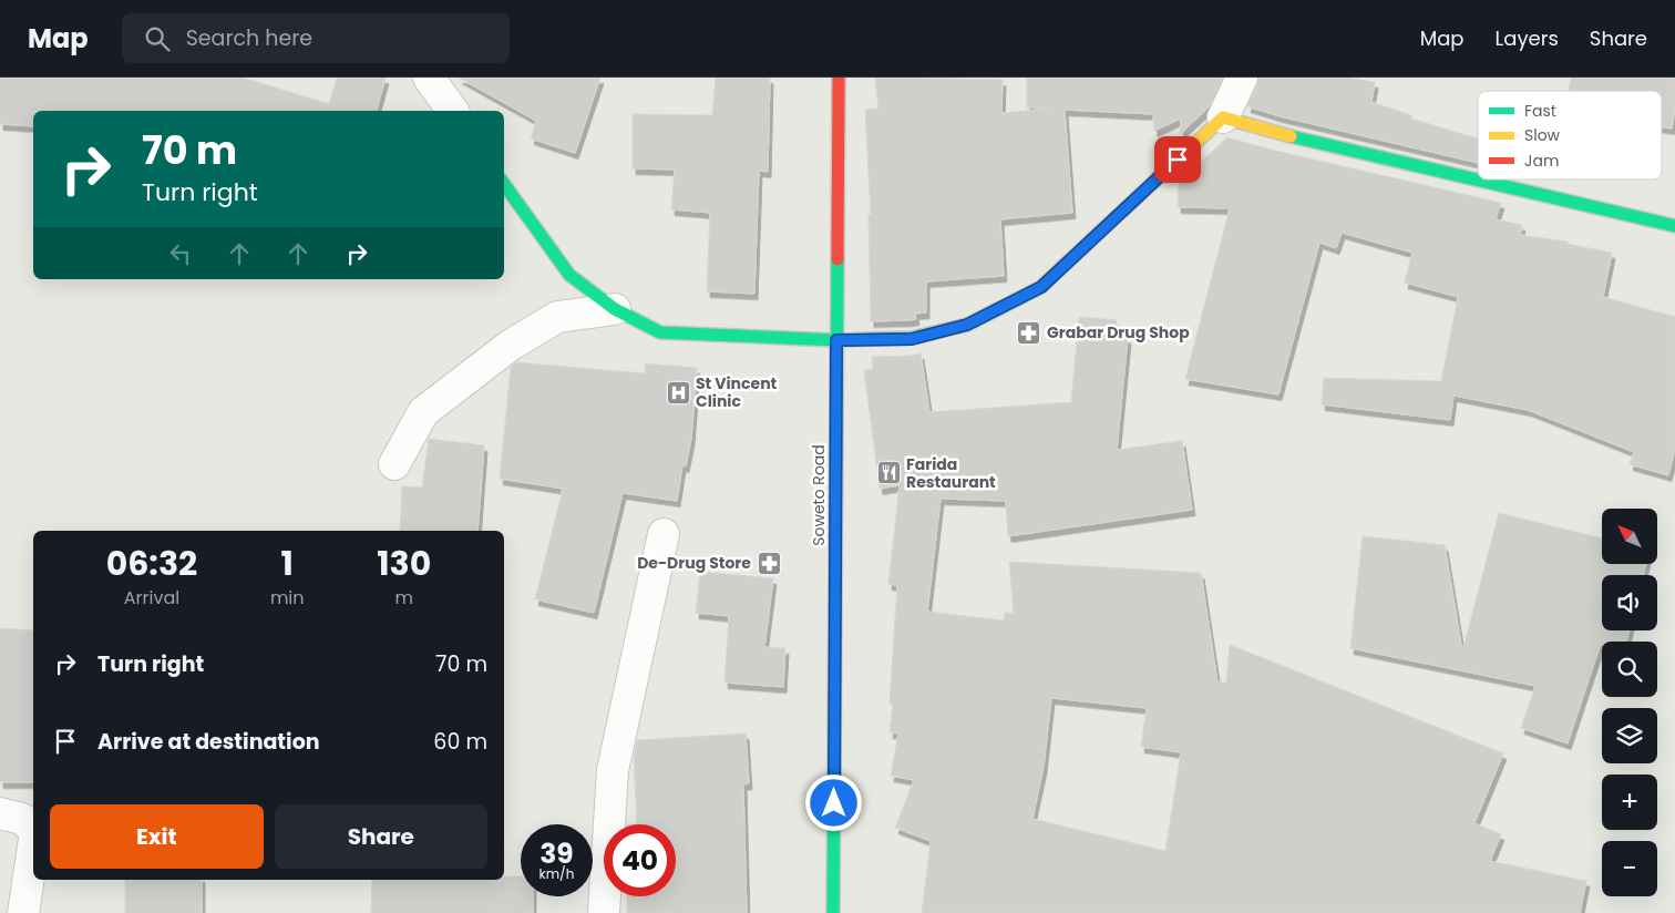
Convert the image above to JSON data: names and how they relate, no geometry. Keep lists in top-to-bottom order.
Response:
{
  "streets": {
    "street": ["Soweto Road"]
  },
  "places": {
    "pharmacy": ["Grabar Drug Shop", "De-Drug Store"],
    "hospital": ["St Vincent Clinic"],
    "restaurant": ["Farida Restaurant"]
  },
  "legend": ["Fast", "Slow", "Jam"],
  "north": "top left",
  "page": {
    "header": "Map",
    "search": "Search here",
    "nav": ["Map", "Layers", "Share"],
    "turn": ["70 m", "Turn right"],
    "map_buttons": ["+", "−"],
    "eta": [
      "06:32",
      "Arrival",
      "1",
      "min",
      "130",
      "m"
    ],
    "list": [
      {
        "name": "Turn right",
        "value": "70 m"
      },
      {
        "name": "Arrive at destination",
        "value": "60 m"
      }
    ],
    "buttons": ["Exit", "Share"],
    "speed": "39 km/h",
    "limit": "40"
  }
}
